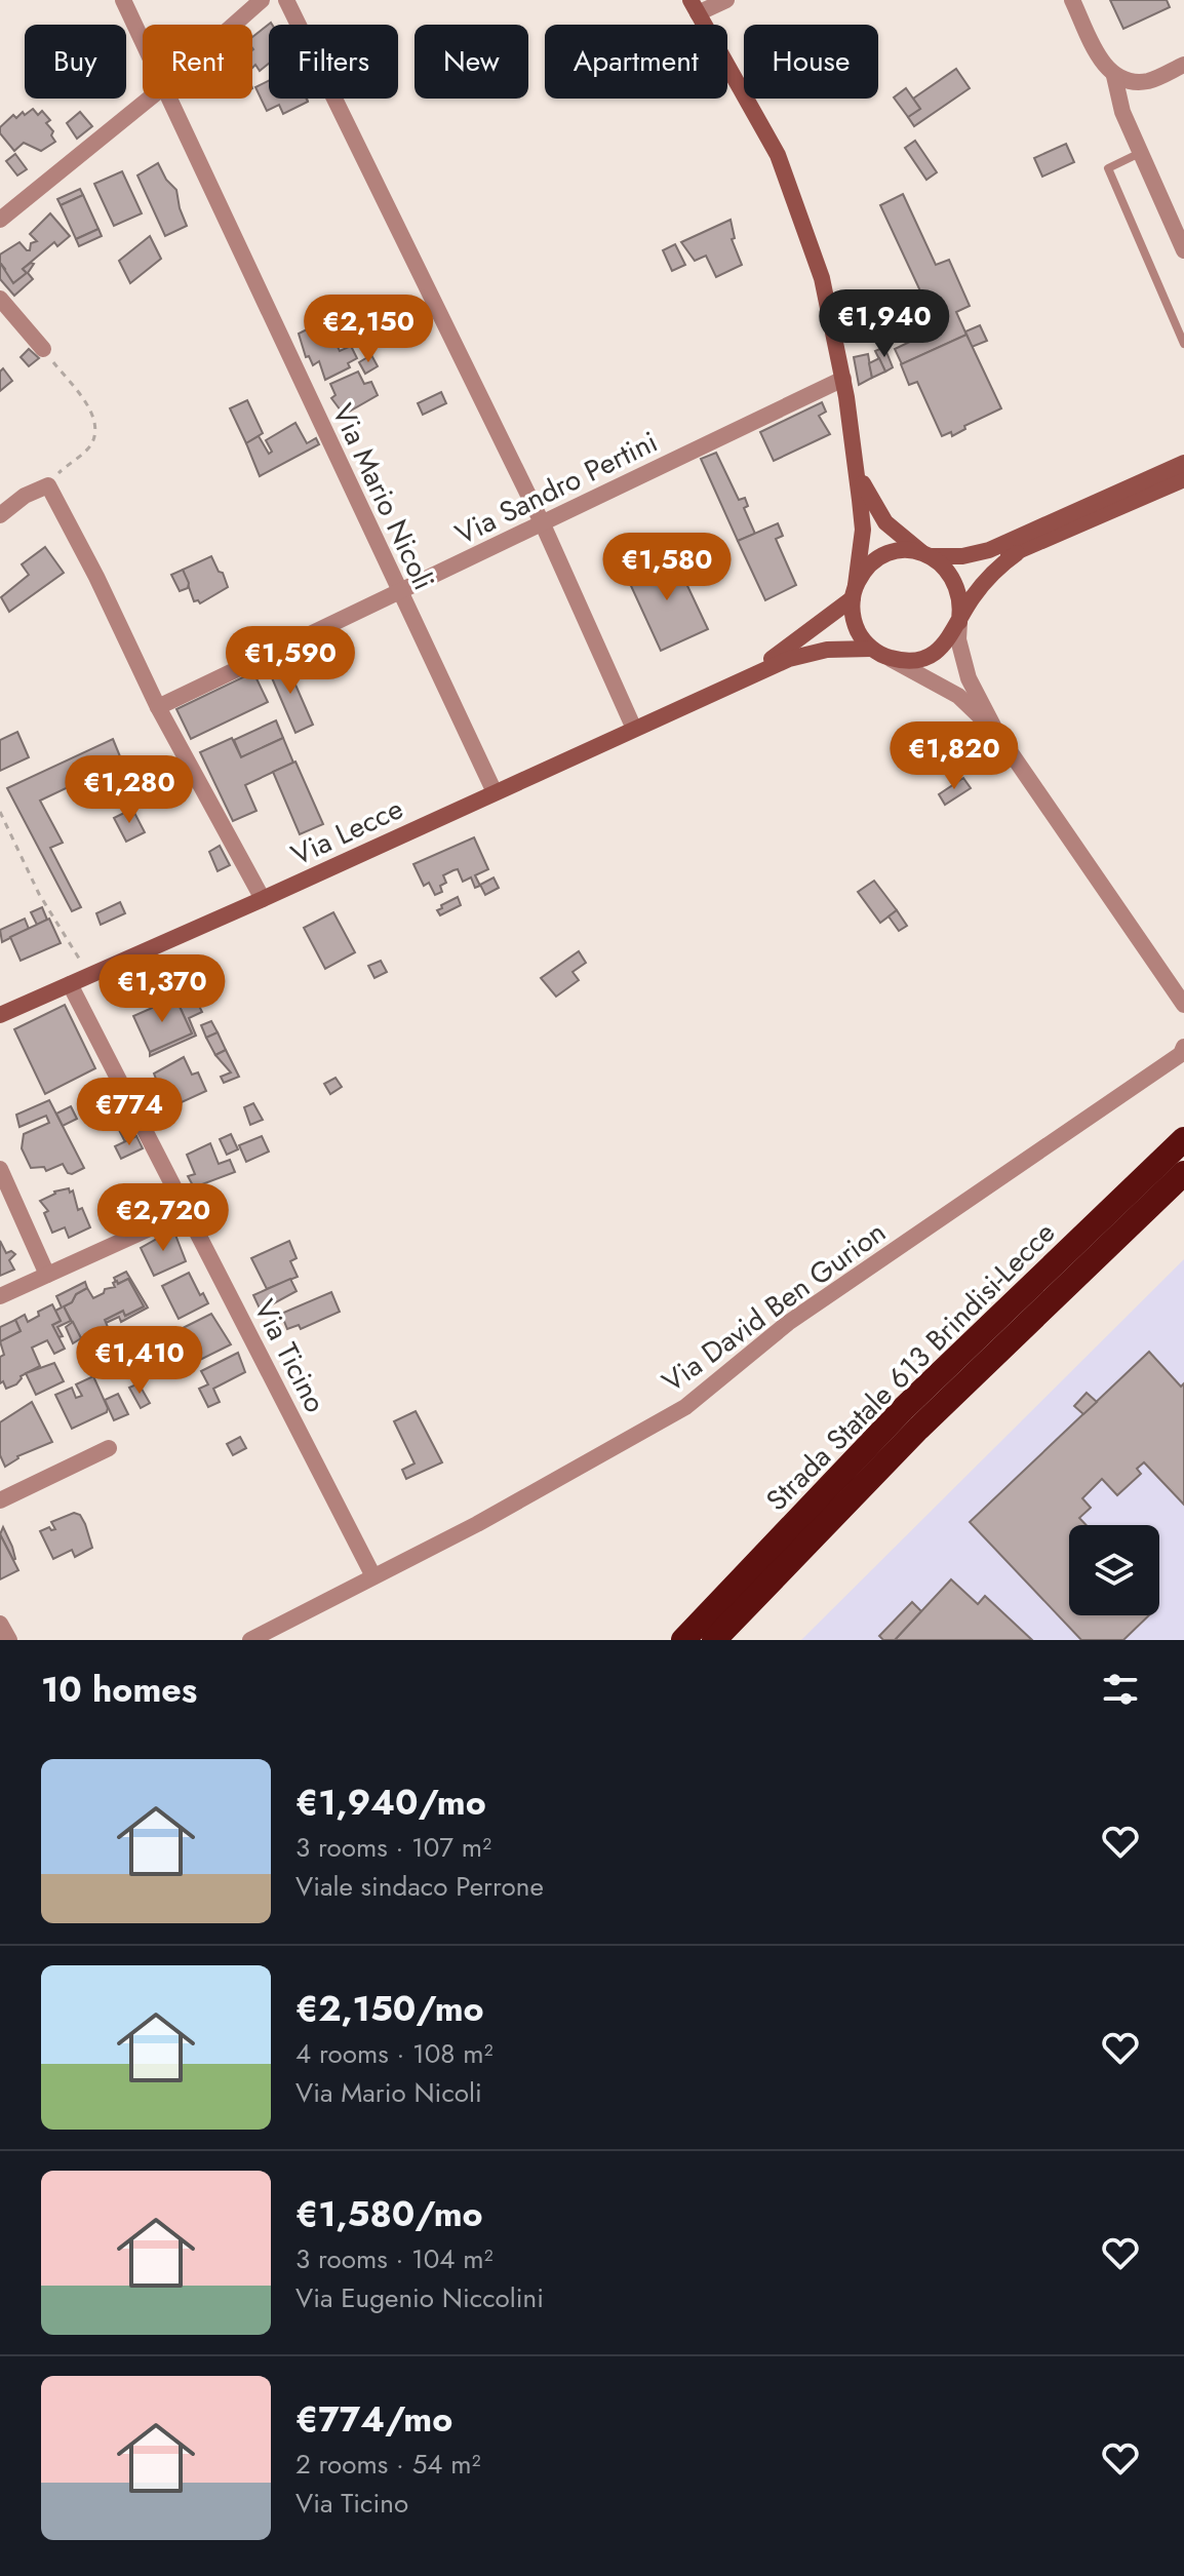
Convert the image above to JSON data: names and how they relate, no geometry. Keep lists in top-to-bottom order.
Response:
{
  "streets": {
    "highway": ["Strada Statale 613 Brindisi-Lecce"],
    "street": [
      "Via Sandro Pertini",
      "Via Mario Nicoli",
      "Via Lecce",
      "Via David Ben Gurion",
      "Via Ticino"
    ]
  },
  "crossings": [
    ["Via Sandro Pertini", "Via Mario Nicoli"],
    ["Via Mario Nicoli", "Via Lecce"],
    ["Via Lecce", "Via Ticino"],
    ["Via David Ben Gurion", "Via Ticino"]
  ],
  "page": {
    "chip": [
      "Buy",
      "Rent",
      "Filters",
      "New",
      "Apartment",
      "House"
    ],
    "price": [
      "€1,940",
      "€2,150",
      "€1,580",
      "€1,590",
      "€1,820",
      "€1,280",
      "€1,370",
      "€774",
      "€2,720",
      "€1,410"
    ],
    "heading": "10 homes",
    "list": [
      {
        "name": "€1,940/mo",
        "note": "3 rooms · 107 m² · Viale sindaco Perrone"
      },
      {
        "name": "€2,150/mo",
        "note": "4 rooms · 108 m² · Via Mario Nicoli"
      },
      {
        "name": "€1,580/mo",
        "note": "3 rooms · 104 m² · Via Eugenio Niccolini"
      },
      {
        "name": "€774/mo",
        "note": "2 rooms · 54 m² · Via Ticino"
      }
    ]
  }
}
